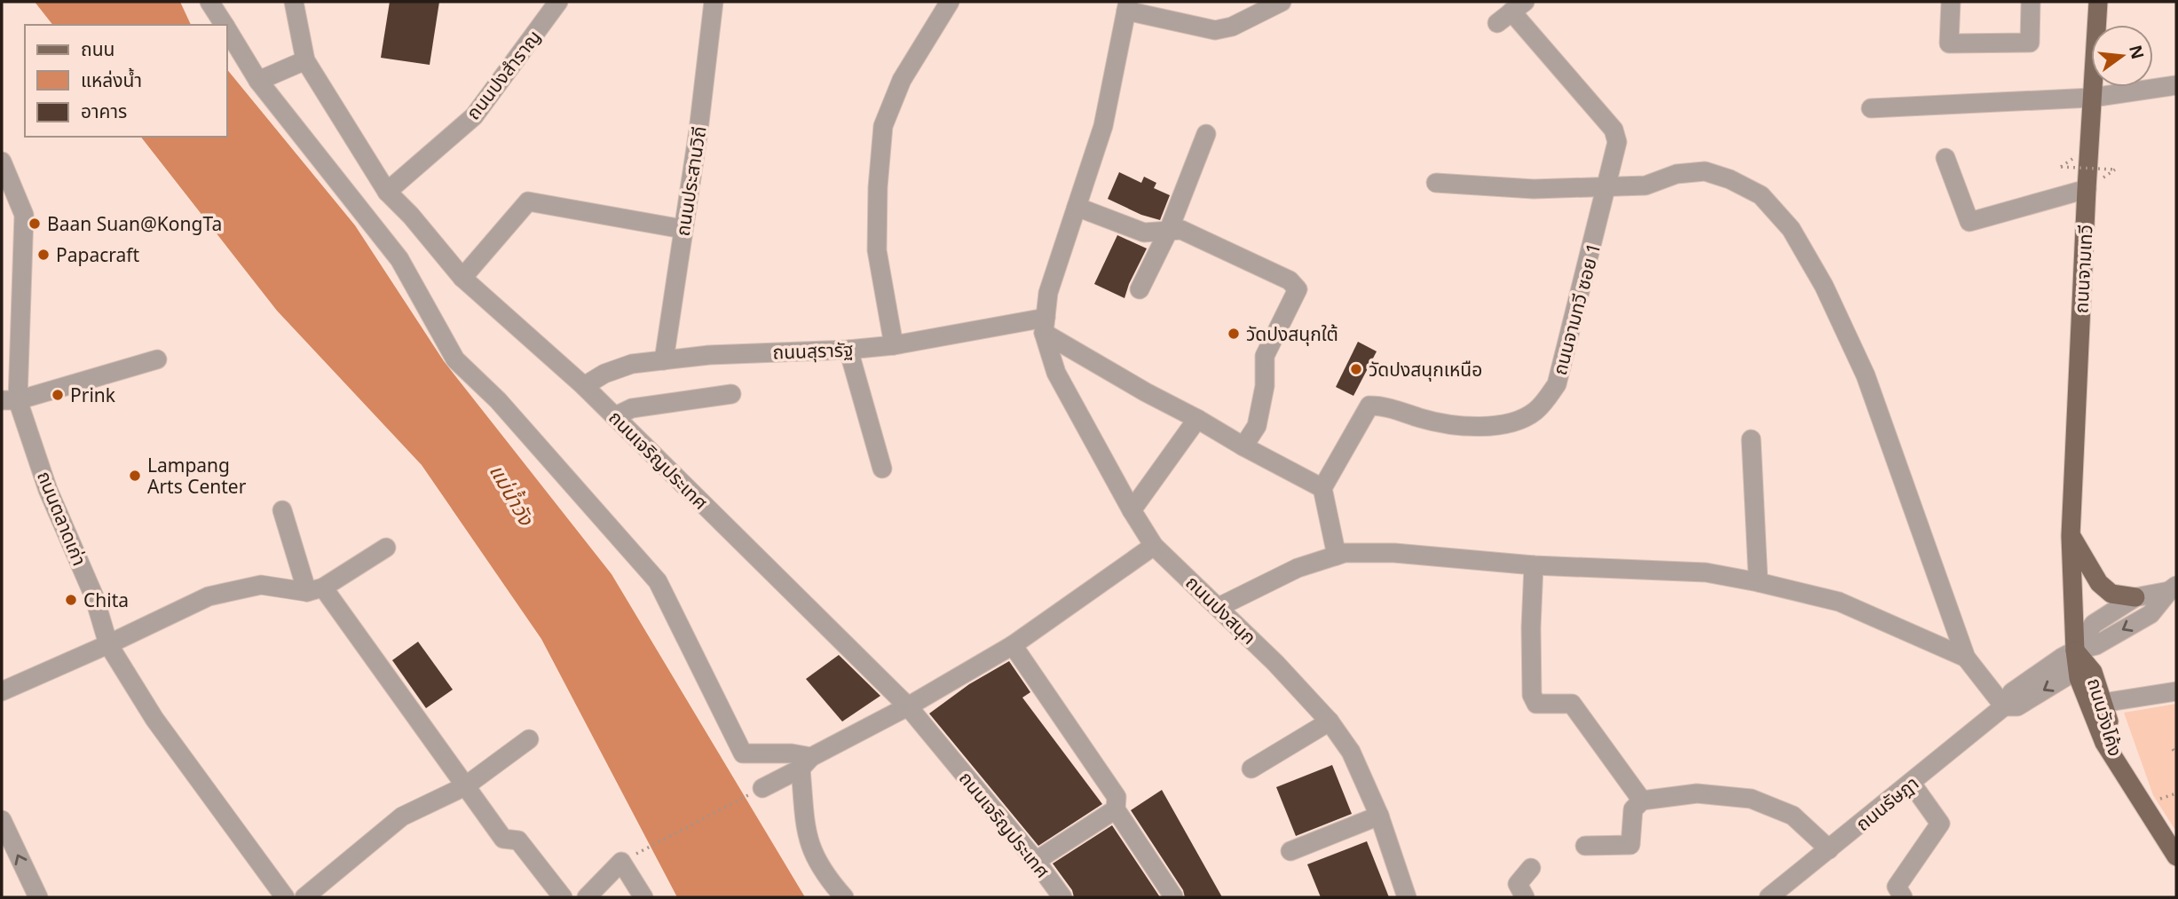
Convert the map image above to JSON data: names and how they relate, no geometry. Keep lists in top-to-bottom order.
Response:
{
  "streets": {
    "main road": ["ถนนจามเทวี", "ถนนวังโค้ง"],
    "street": [
      "ถนนปงสำราญ",
      "ถนนประสานวิถี",
      "ถนนจามทวี ซอย 1",
      "ถนนสุรารัฐ",
      "ถนนเจริญประเทศ",
      "ถนนตลาดเก่า",
      "ถนนปงสนุก",
      "ถนนรัษฎา"
    ]
  },
  "crossings": [
    ["ถนนปงสำราญ", "ถนนเจริญประเทศ"],
    ["ถนนประสานวิถี", "ถนนสุรารัฐ"],
    ["ถนนจามเทวี", "ถนนวังโค้ง"],
    ["ถนนจามเทวี", "ถนนรัษฎา"],
    ["ถนนสุรารัฐ", "ถนนเจริญประเทศ"],
    ["ถนนสุรารัฐ", "ถนนปงสนุก"],
    ["ถนนวังโค้ง", "ถนนรัษฎา"]
  ],
  "water": ["แม่น้ำวัง"],
  "places": [
    "Baan Suan@KongTa",
    "Papacraft",
    "วัดปงสนุกใต้",
    "วัดปงสนุกเหนือ",
    "Prink",
    "Lampang Arts Center",
    "Chita"
  ],
  "legend": ["ถนน", "แหล่งน้ำ", "อาคาร"],
  "north": "right"
}
